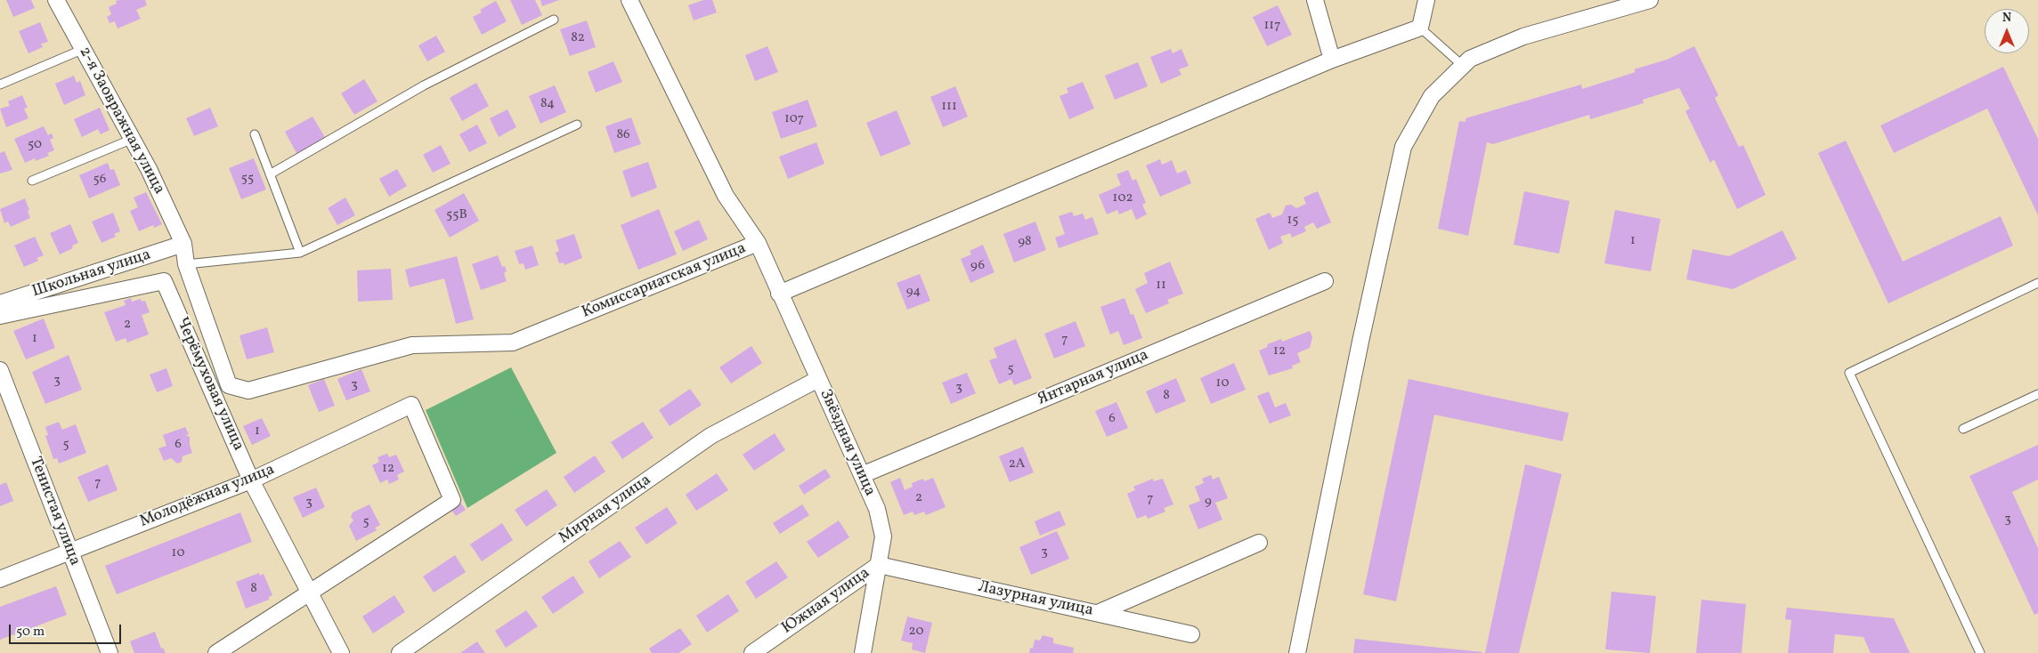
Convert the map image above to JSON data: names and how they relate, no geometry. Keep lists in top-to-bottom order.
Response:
{
  "streets": {
    "street": [
      "2-я Заовражная улица",
      "Школьная улица",
      "Комиссариатская улица",
      "Янтарная улица",
      "Черёмуховая улица",
      "Звёздная улица",
      "Молодёжная улица",
      "Мирная улица",
      "Тенистая улица",
      "Лазурная улица",
      "Южная улица"
    ]
  },
  "crossings": [
    ["2-я Заовражная улица", "Школьная улица"],
    ["2-я Заовражная улица", "Комиссариатская улица"],
    ["Комиссариатская улица", "Звёздная улица"],
    ["Янтарная улица", "Звёздная улица"],
    ["Черёмуховая улица", "Молодёжная улица"],
    ["Звёздная улица", "Мирная улица"],
    ["Звёздная улица", "Лазурная улица"],
    ["Звёздная улица", "Южная улица"],
    ["Молодёжная улица", "Тенистая улица"],
    ["Лазурная улица", "Южная улица"]
  ],
  "house_numbers": [
    "117",
    "82",
    "84",
    "111",
    "107",
    "86",
    "50",
    "55",
    "56",
    "102",
    "55В",
    "15",
    "1",
    "98",
    "96",
    "11",
    "94",
    "2",
    "1",
    "7",
    "12",
    "5",
    "3",
    "10",
    "3",
    "3",
    "8",
    "6",
    "1",
    "5",
    "6",
    "2А",
    "12",
    "7",
    "2",
    "7",
    "9",
    "3",
    "3",
    "5",
    "3",
    "10",
    "8",
    "20"
  ],
  "scale_bar": "50 m",
  "north": "top"
}
